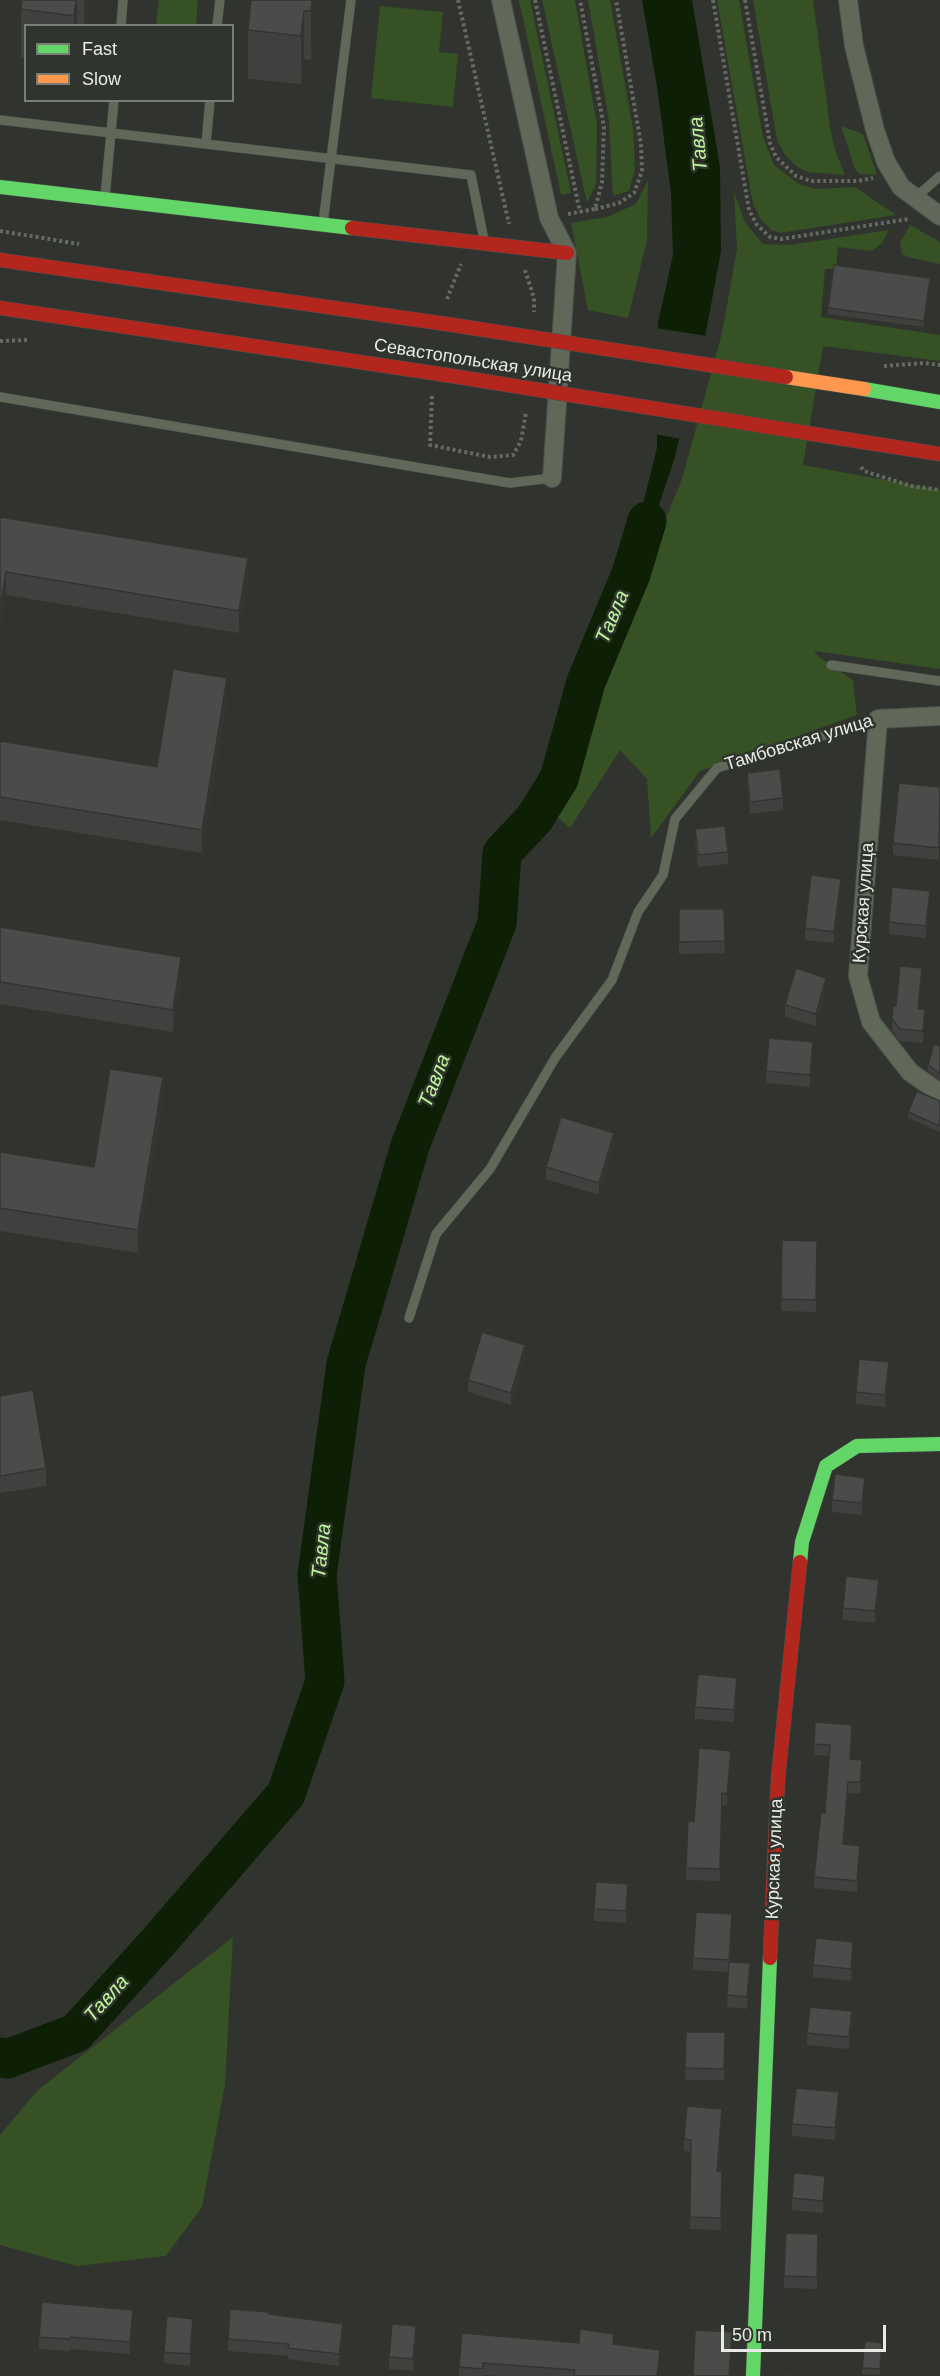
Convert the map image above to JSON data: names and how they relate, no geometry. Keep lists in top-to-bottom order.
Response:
{
  "streets": {
    "main road": ["Севастопольская улица", "Курская улица"],
    "street": ["Тамбовская улица"]
  },
  "crossings": [
    ["Тамбовская улица", "Курская улица"]
  ],
  "water": ["Тавла"],
  "legend": ["Fast", "Slow"],
  "scale_bar": "50 m"
}
